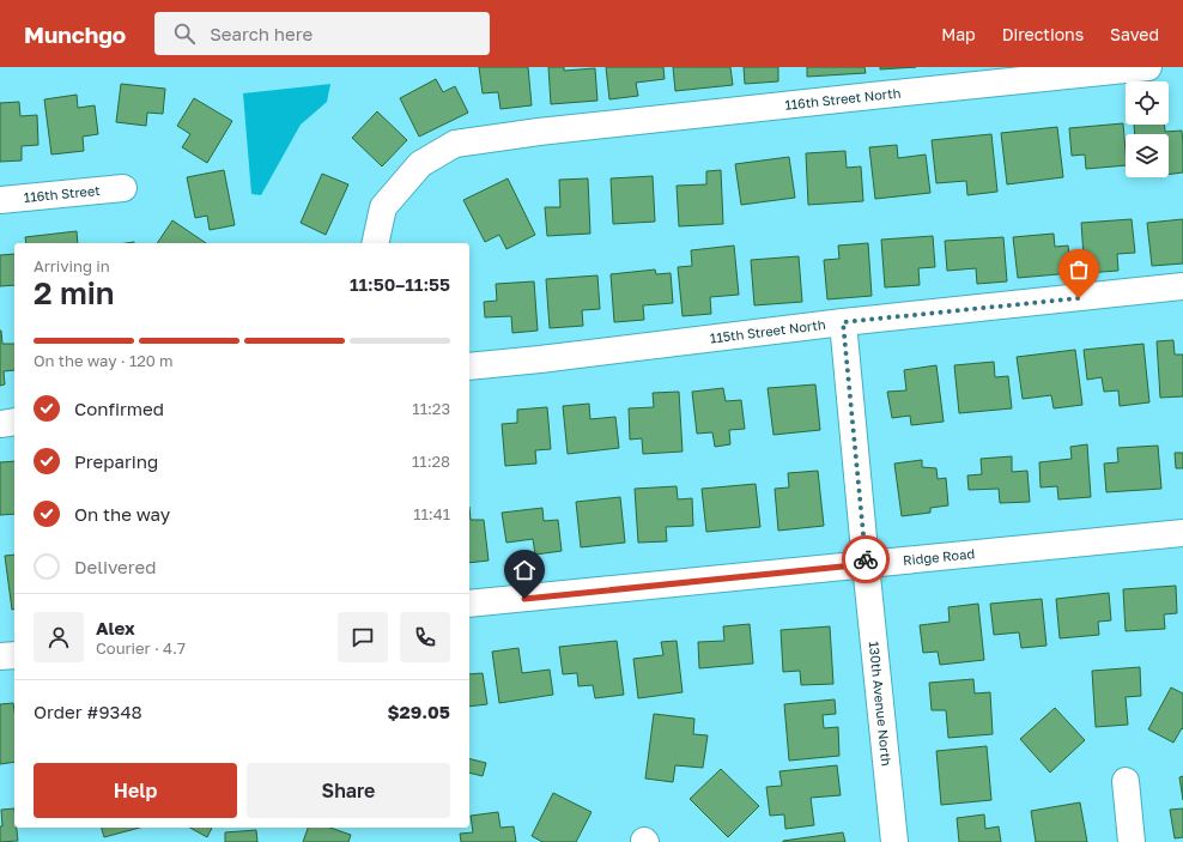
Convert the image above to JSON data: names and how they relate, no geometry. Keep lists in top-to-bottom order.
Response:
{
  "streets": {
    "street": [
      "116th Street North",
      "116th Street",
      "115th Street North",
      "Ridge Road",
      "130th Avenue North"
    ]
  },
  "crossings": [
    ["115th Street North", "130th Avenue North"],
    ["Ridge Road", "130th Avenue North"]
  ],
  "page": {
    "header": "Munchgo",
    "search": "Search here",
    "nav": ["Map", "Directions", "Saved"],
    "heading": ["2 min", "Arriving in", "11:50–11:55"],
    "panel": [
      "Alex",
      "Courier · 4.7",
      "Order #9348",
      "$29.05"
    ],
    "bar": "On the way · 120 m",
    "list": [
      ["Confirmed", "11:23"],
      ["Preparing", "11:28"],
      ["On the way", "11:41"],
      "Delivered"
    ],
    "buttons": ["Help", "Share"]
  }
}
